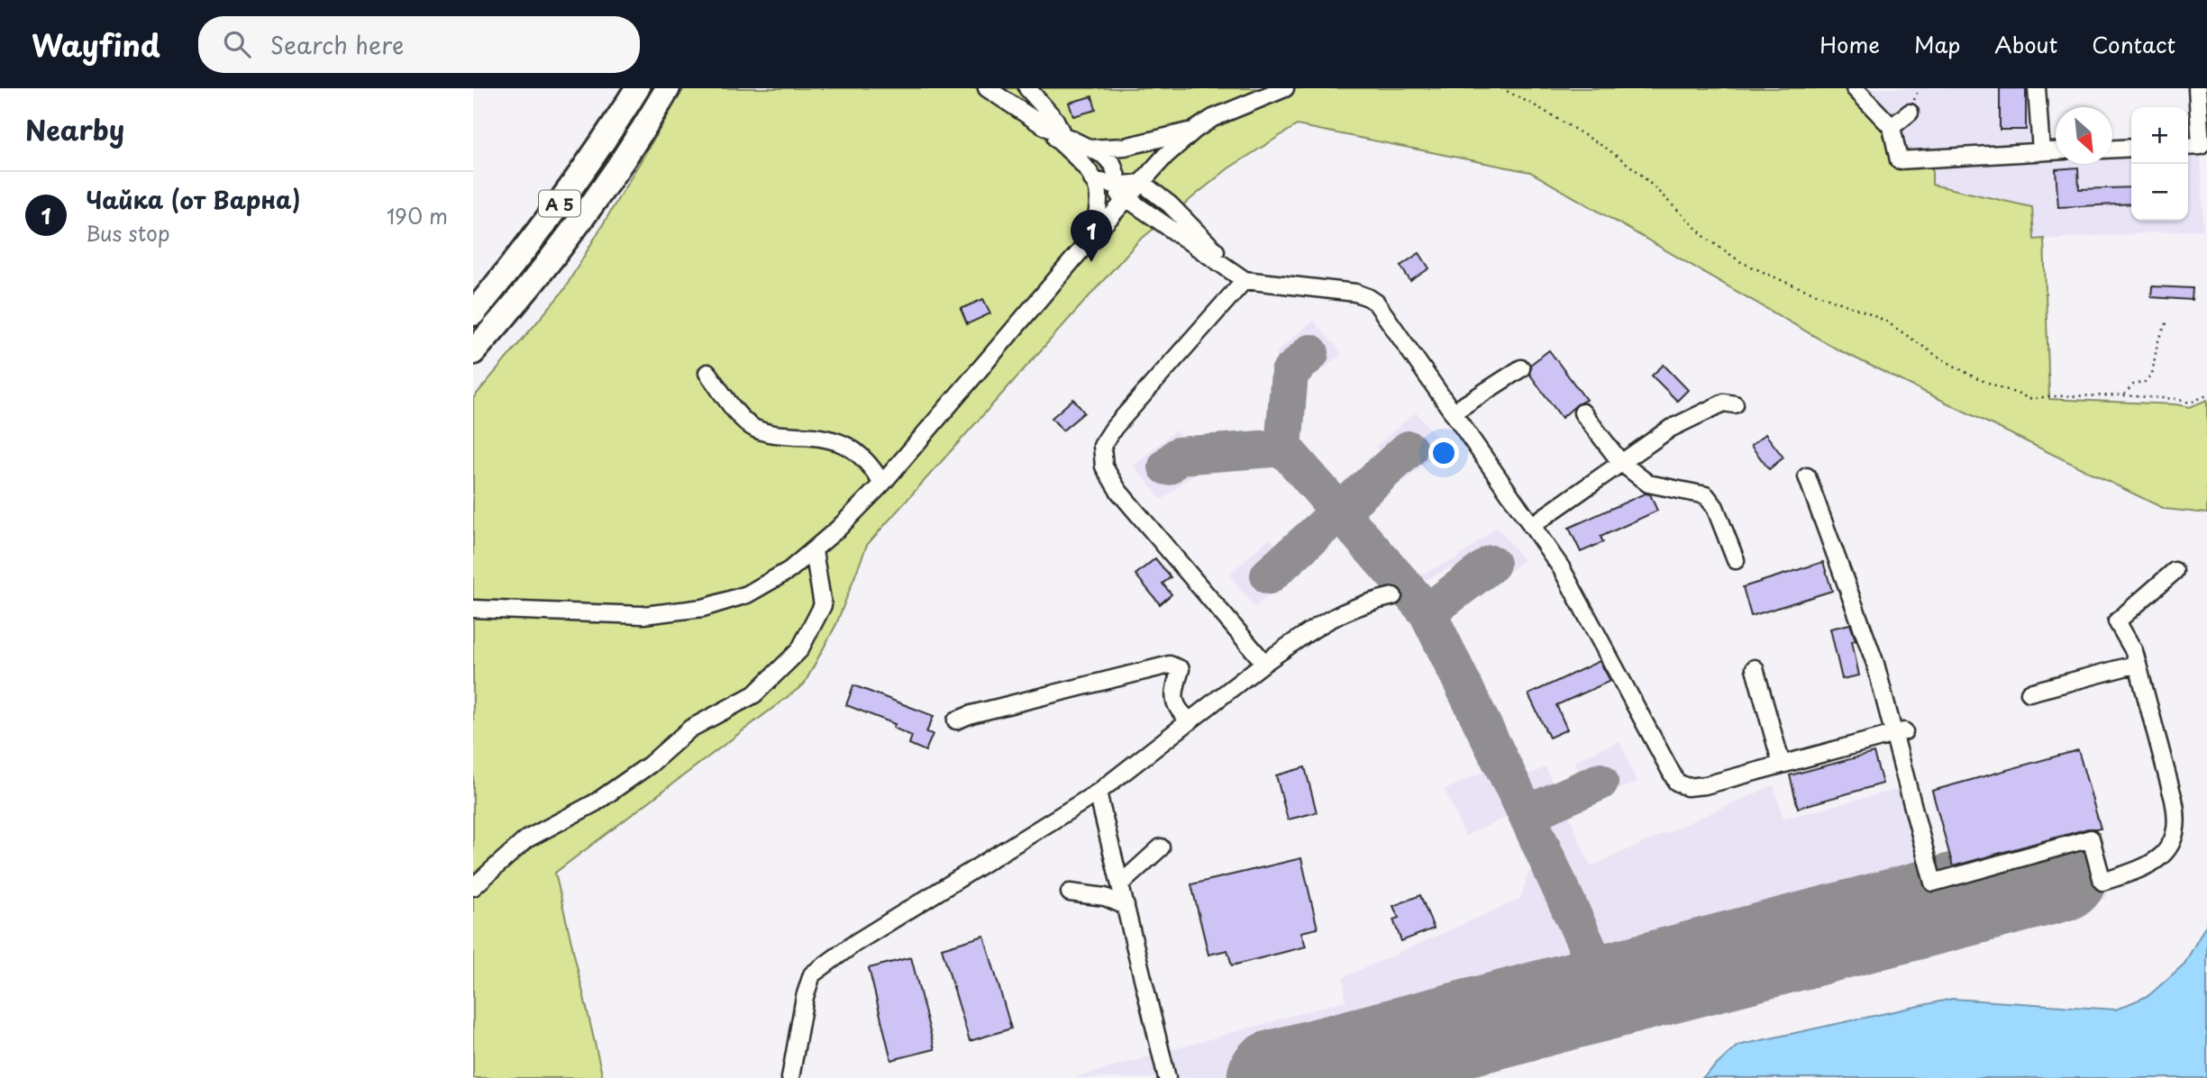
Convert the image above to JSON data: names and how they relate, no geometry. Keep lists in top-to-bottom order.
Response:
{
  "streets": {
    "highway": ["A 5"]
  },
  "north": "bottom right",
  "page": {
    "header": "Wayfind",
    "search": "Search here",
    "nav": [
      "Home",
      "Map",
      "About",
      "Contact"
    ],
    "heading": "Nearby",
    "map_buttons": ["+", "−"],
    "list": [
      {
        "mark": "1",
        "name": "Чайка (от Варна)",
        "note": "Bus stop",
        "value": "190 m"
      }
    ],
    "pins": "1"
  }
}
